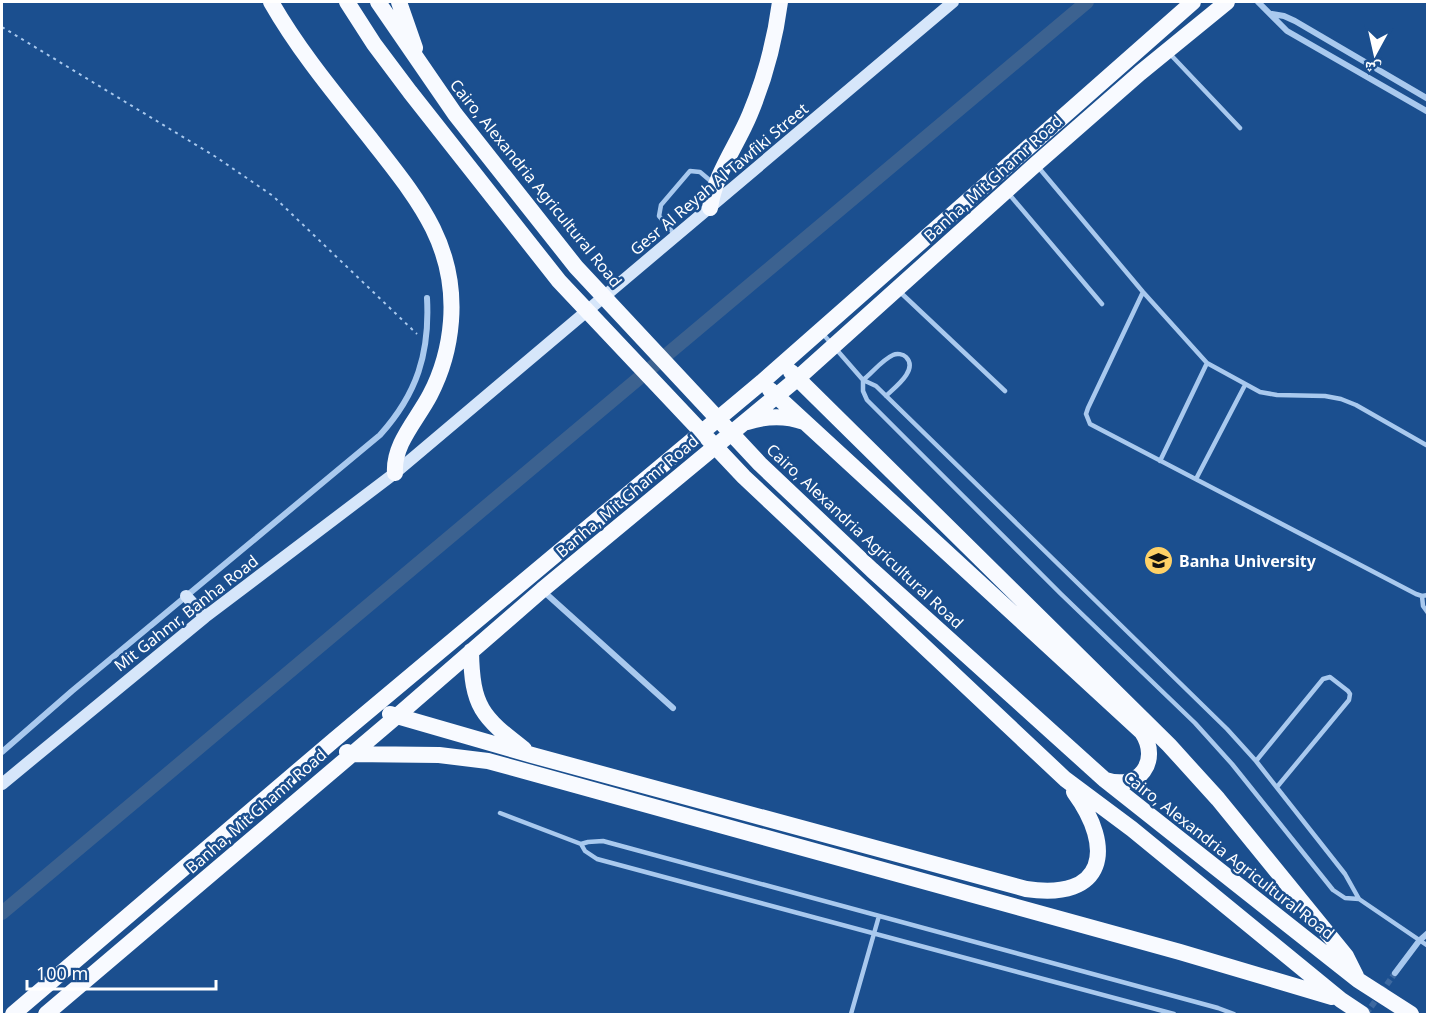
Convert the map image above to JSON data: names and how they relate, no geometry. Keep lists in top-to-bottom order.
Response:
{
  "streets": {
    "highway": ["Banha, Mit Ghamr Road", "Cairo, Alexandria Agricultural Road"],
    "main road": ["Gesr Al Reyah Al Tawfiki Street", "Mit Gahmr, Banha Road"]
  },
  "crossings": [
    ["Gesr Al Reyah Al Tawfiki Street", "Mit Gahmr, Banha Road"]
  ],
  "places": {
    "school or university": ["Banha University"]
  },
  "scale_bar": "100 m",
  "north": "bottom"
}
